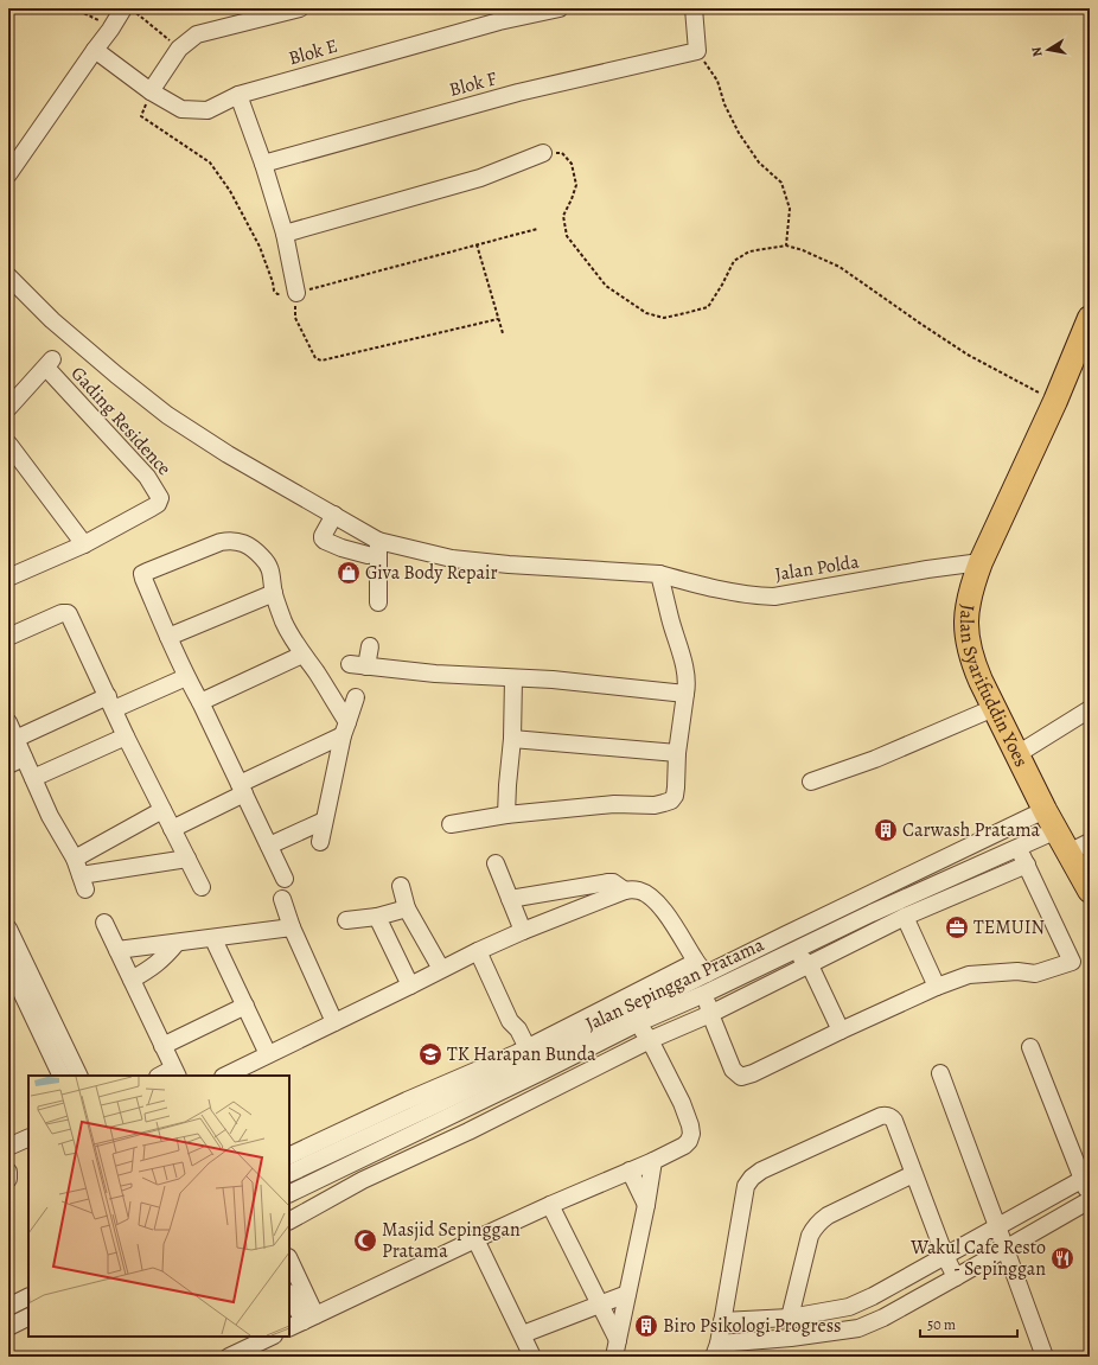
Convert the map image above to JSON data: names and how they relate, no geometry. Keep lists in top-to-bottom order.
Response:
{
  "streets": {
    "highway": ["Jalan Syarifuddin Yoes"],
    "street": [
      "Blok E",
      "Blok F",
      "Gading Residence",
      "Jalan Polda",
      "Jalan Sepinggan Pratama"
    ]
  },
  "crossings": [
    ["Jalan Polda", "Jalan Syarifuddin Yoes"],
    ["Jalan Syarifuddin Yoes", "Jalan Sepinggan Pratama"]
  ],
  "places": {
    "shop": ["Giva Body Repair"],
    "building": ["Carwash Pratama", "Biro Psikologi Progress"],
    "office": ["TEMUIN"],
    "school or university": ["TK Harapan Bunda"],
    "mosque": ["Masjid Sepinggan Pratama"],
    "restaurant": ["Wakul Cafe Resto - Sepinggan"]
  },
  "scale_bar": "50 m",
  "north": "left"
}
